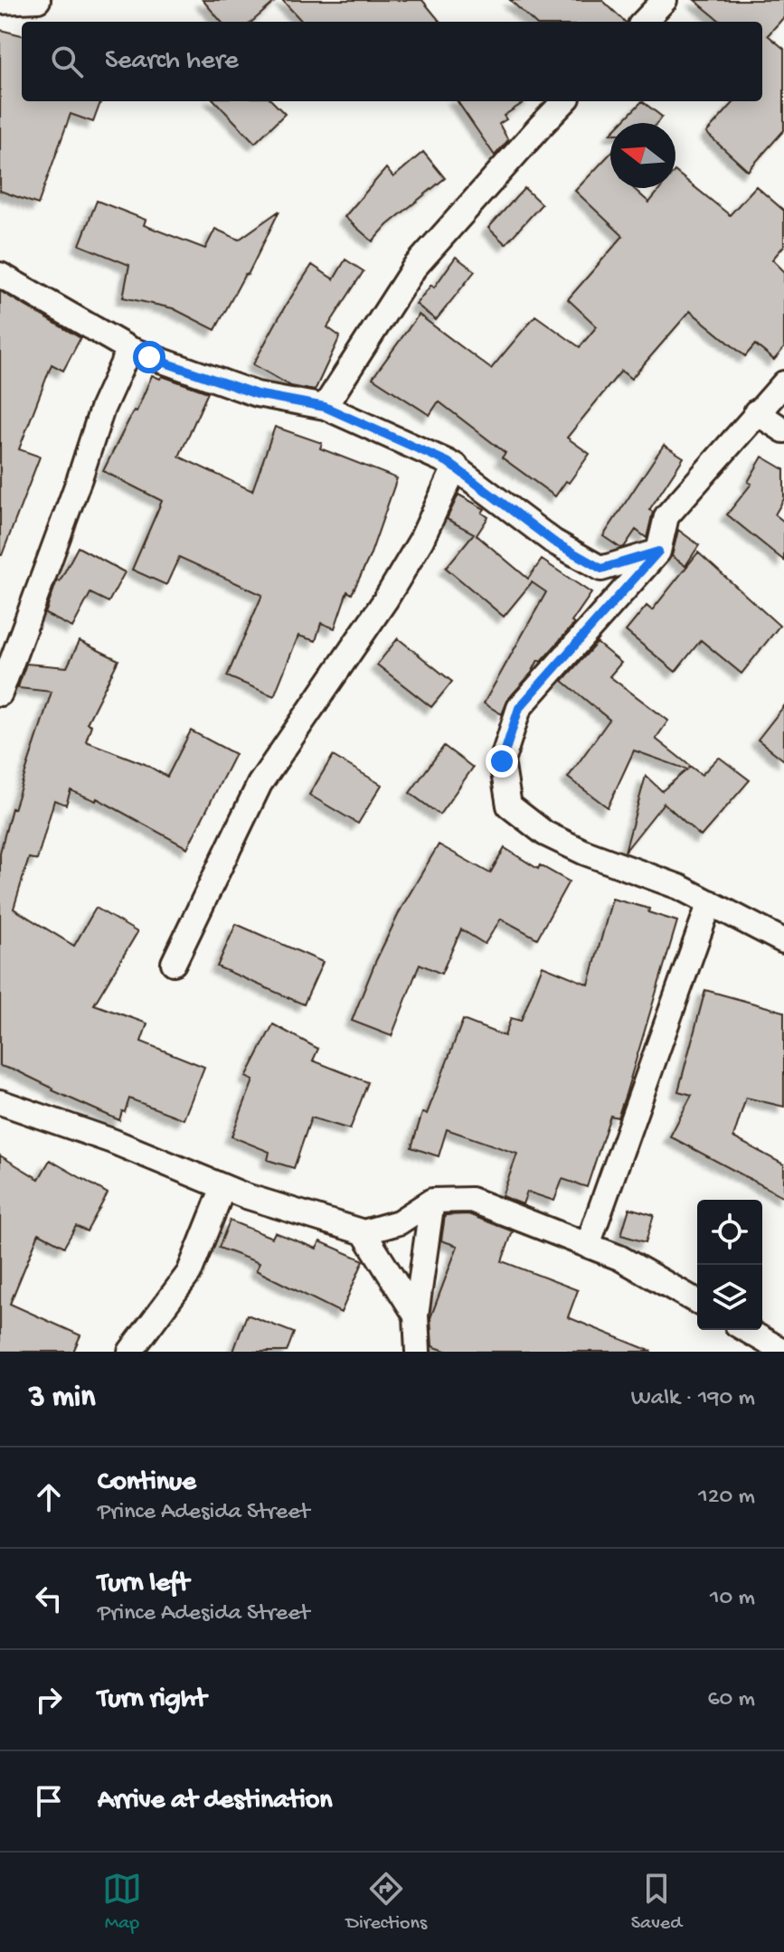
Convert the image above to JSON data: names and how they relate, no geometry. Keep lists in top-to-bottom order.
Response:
{
  "north": "left",
  "page": {
    "search": "Search here",
    "heading": ["3 min", "Walk · 190 m"],
    "list": [
      ["Continue", "Prince Adesida Street", "120 m"],
      ["Turn left", "Prince Adesida Street", "10 m"],
      ["Turn right", "60 m"],
      "Arrive at destination"
    ],
    "nav": ["Map", "Directions", "Saved"]
  }
}
